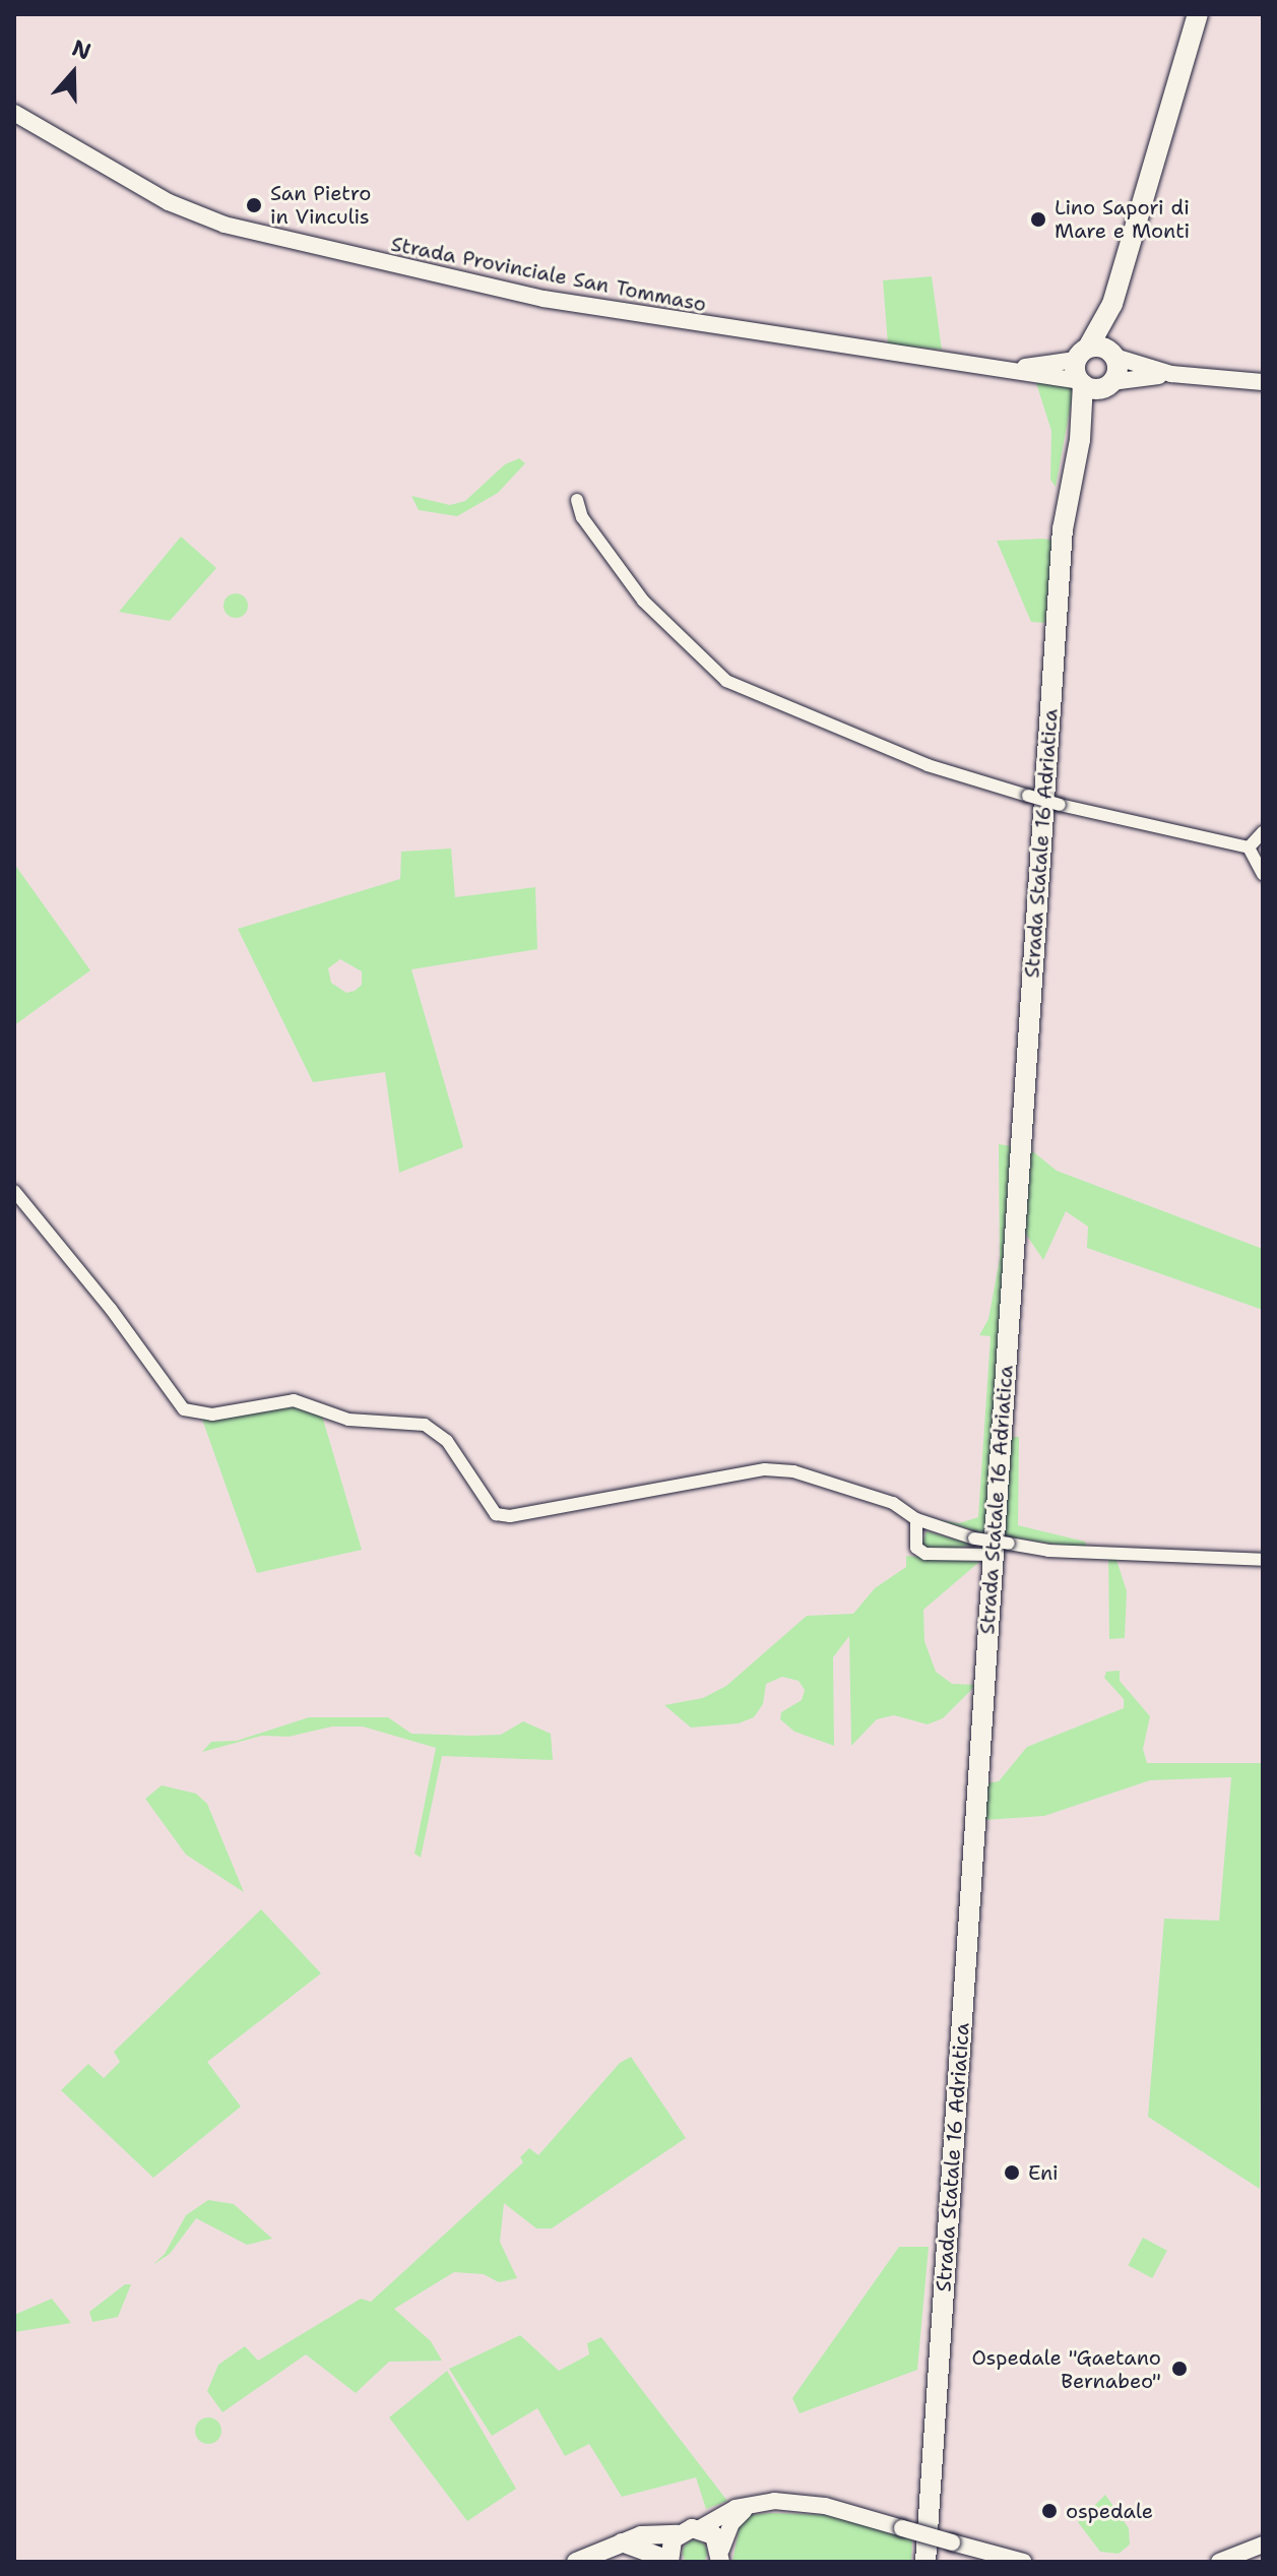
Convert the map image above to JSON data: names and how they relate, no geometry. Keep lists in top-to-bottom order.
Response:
{
  "streets": {
    "main road": ["Strada Statale 16 Adriatica"],
    "street": ["Strada Provinciale San Tommaso"]
  },
  "crossings": [
    ["Strada Provinciale San Tommaso", "Strada Statale 16 Adriatica"]
  ],
  "places": [
    "San Pietro in Vinculis",
    "Lino Sapori di Mare e Monti",
    "Eni",
    "Ospedale \"Gaetano Bernabeo\"",
    "ospedale"
  ],
  "north": "top"
}
